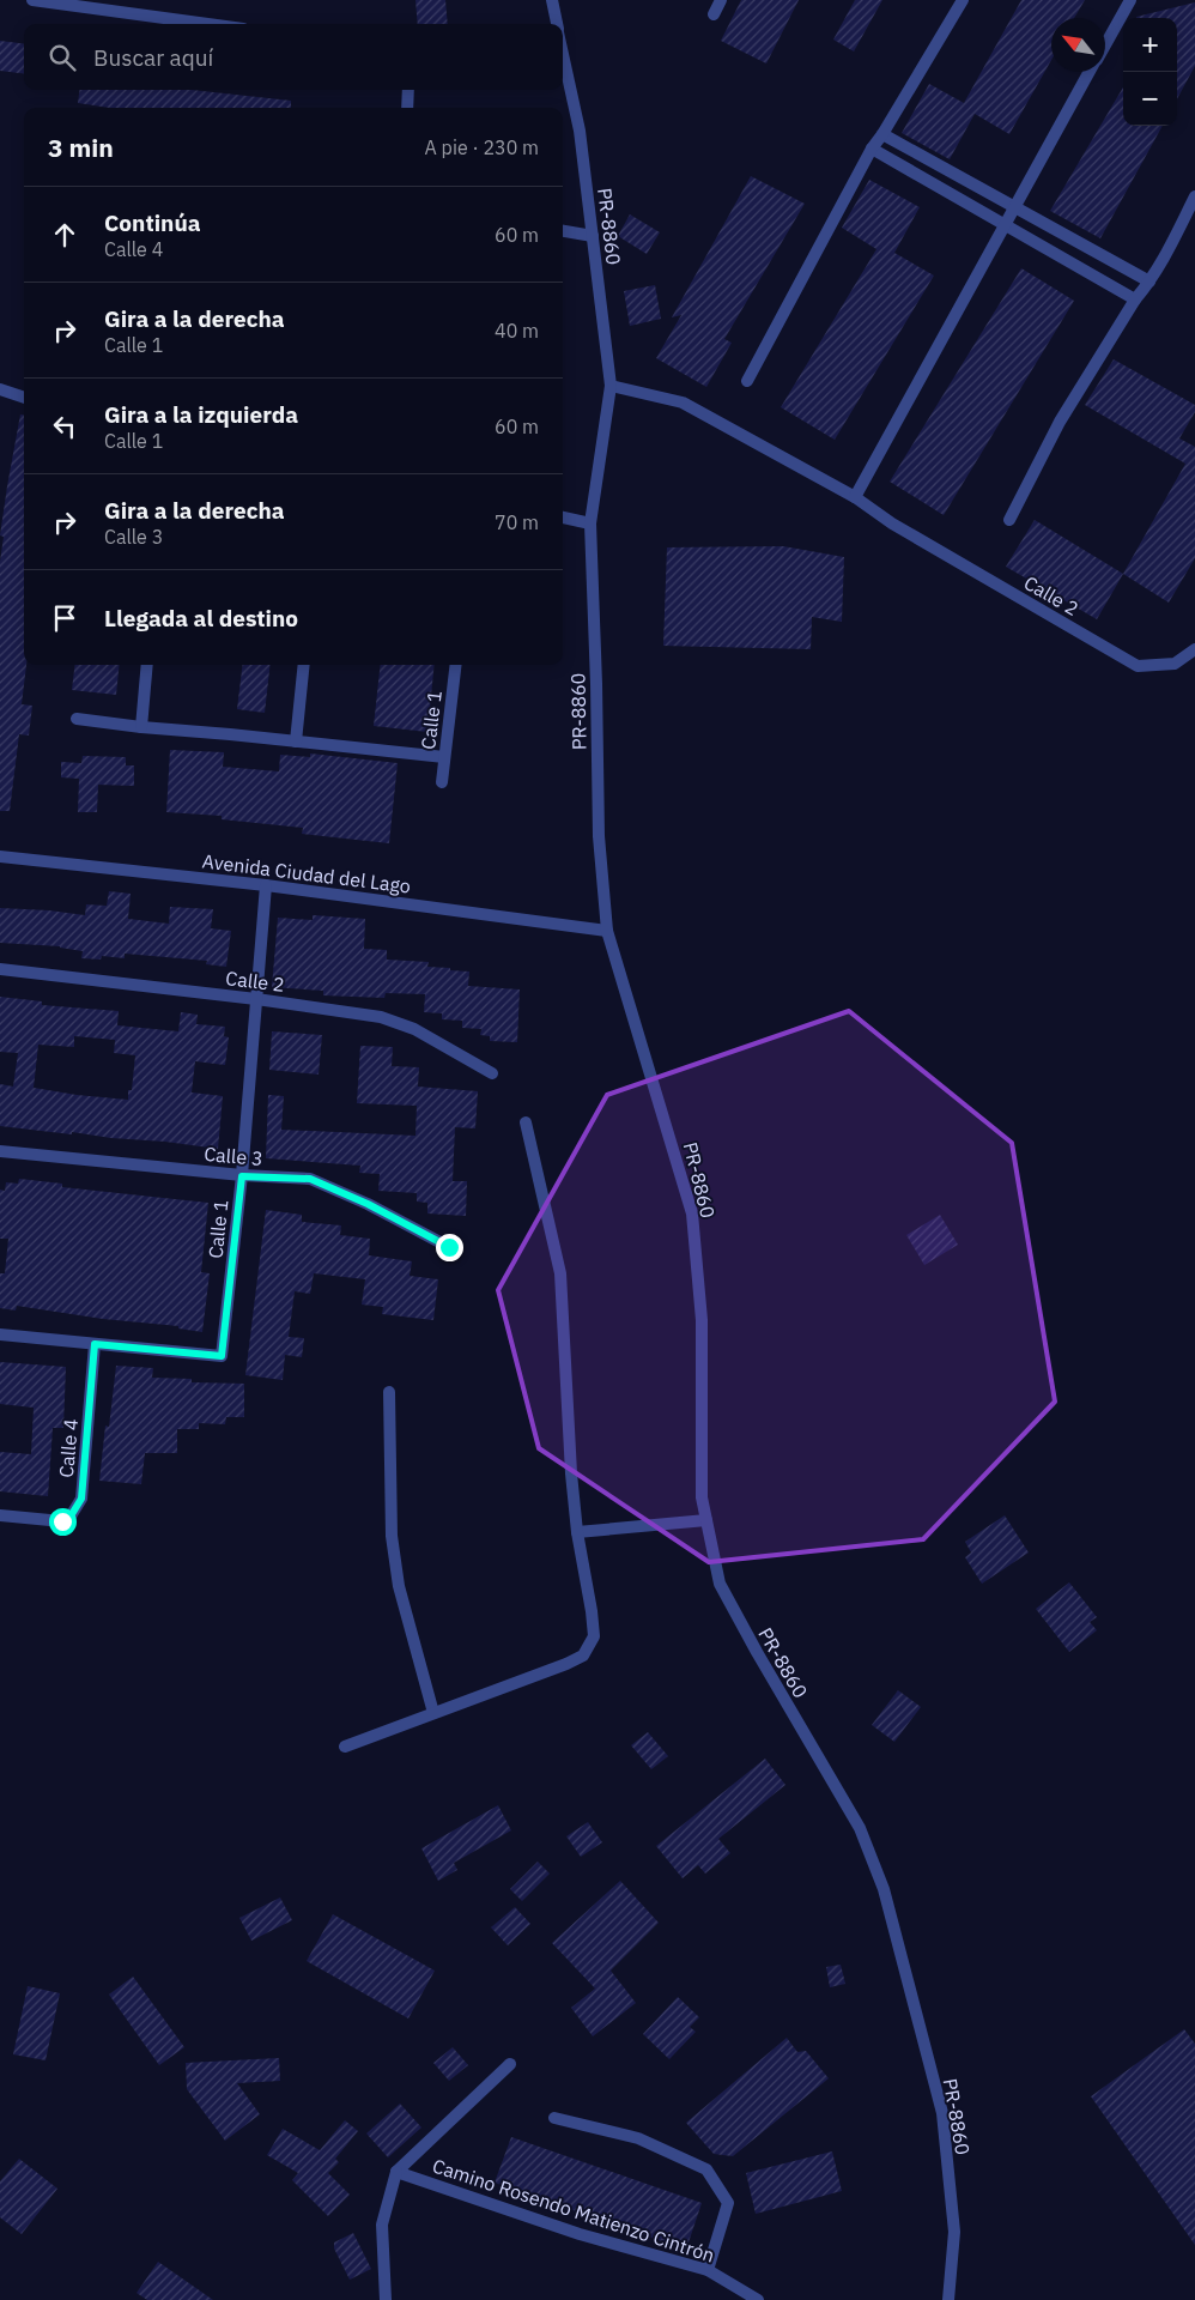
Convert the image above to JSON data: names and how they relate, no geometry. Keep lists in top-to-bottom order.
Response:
{
  "streets": {
    "street": [
      "PR-8860",
      "Calle 2",
      "Calle 1",
      "Avenida Ciudad del Lago",
      "Calle 3",
      "Calle 4",
      "Camino Rosendo Matienzo Cintrón"
    ]
  },
  "crossings": [
    ["PR-8860", "Calle 2"],
    ["PR-8860", "Avenida Ciudad del Lago"],
    ["Calle 2", "Calle 1"],
    ["Calle 1", "Avenida Ciudad del Lago"],
    ["Calle 1", "Calle 3"],
    ["Calle 1", "Calle 4"]
  ],
  "north": "top left",
  "page": {
    "map_buttons": ["+", "−"],
    "search": "Buscar aquí",
    "heading": ["3 min", "A pie · 230 m"],
    "list": [
      ["Continúa", "Calle 4", "60 m"],
      ["Gira a la derecha", "Calle 1", "40 m"],
      ["Gira a la izquierda", "Calle 1", "60 m"],
      ["Gira a la derecha", "Calle 3", "70 m"],
      "Llegada al destino"
    ]
  }
}
